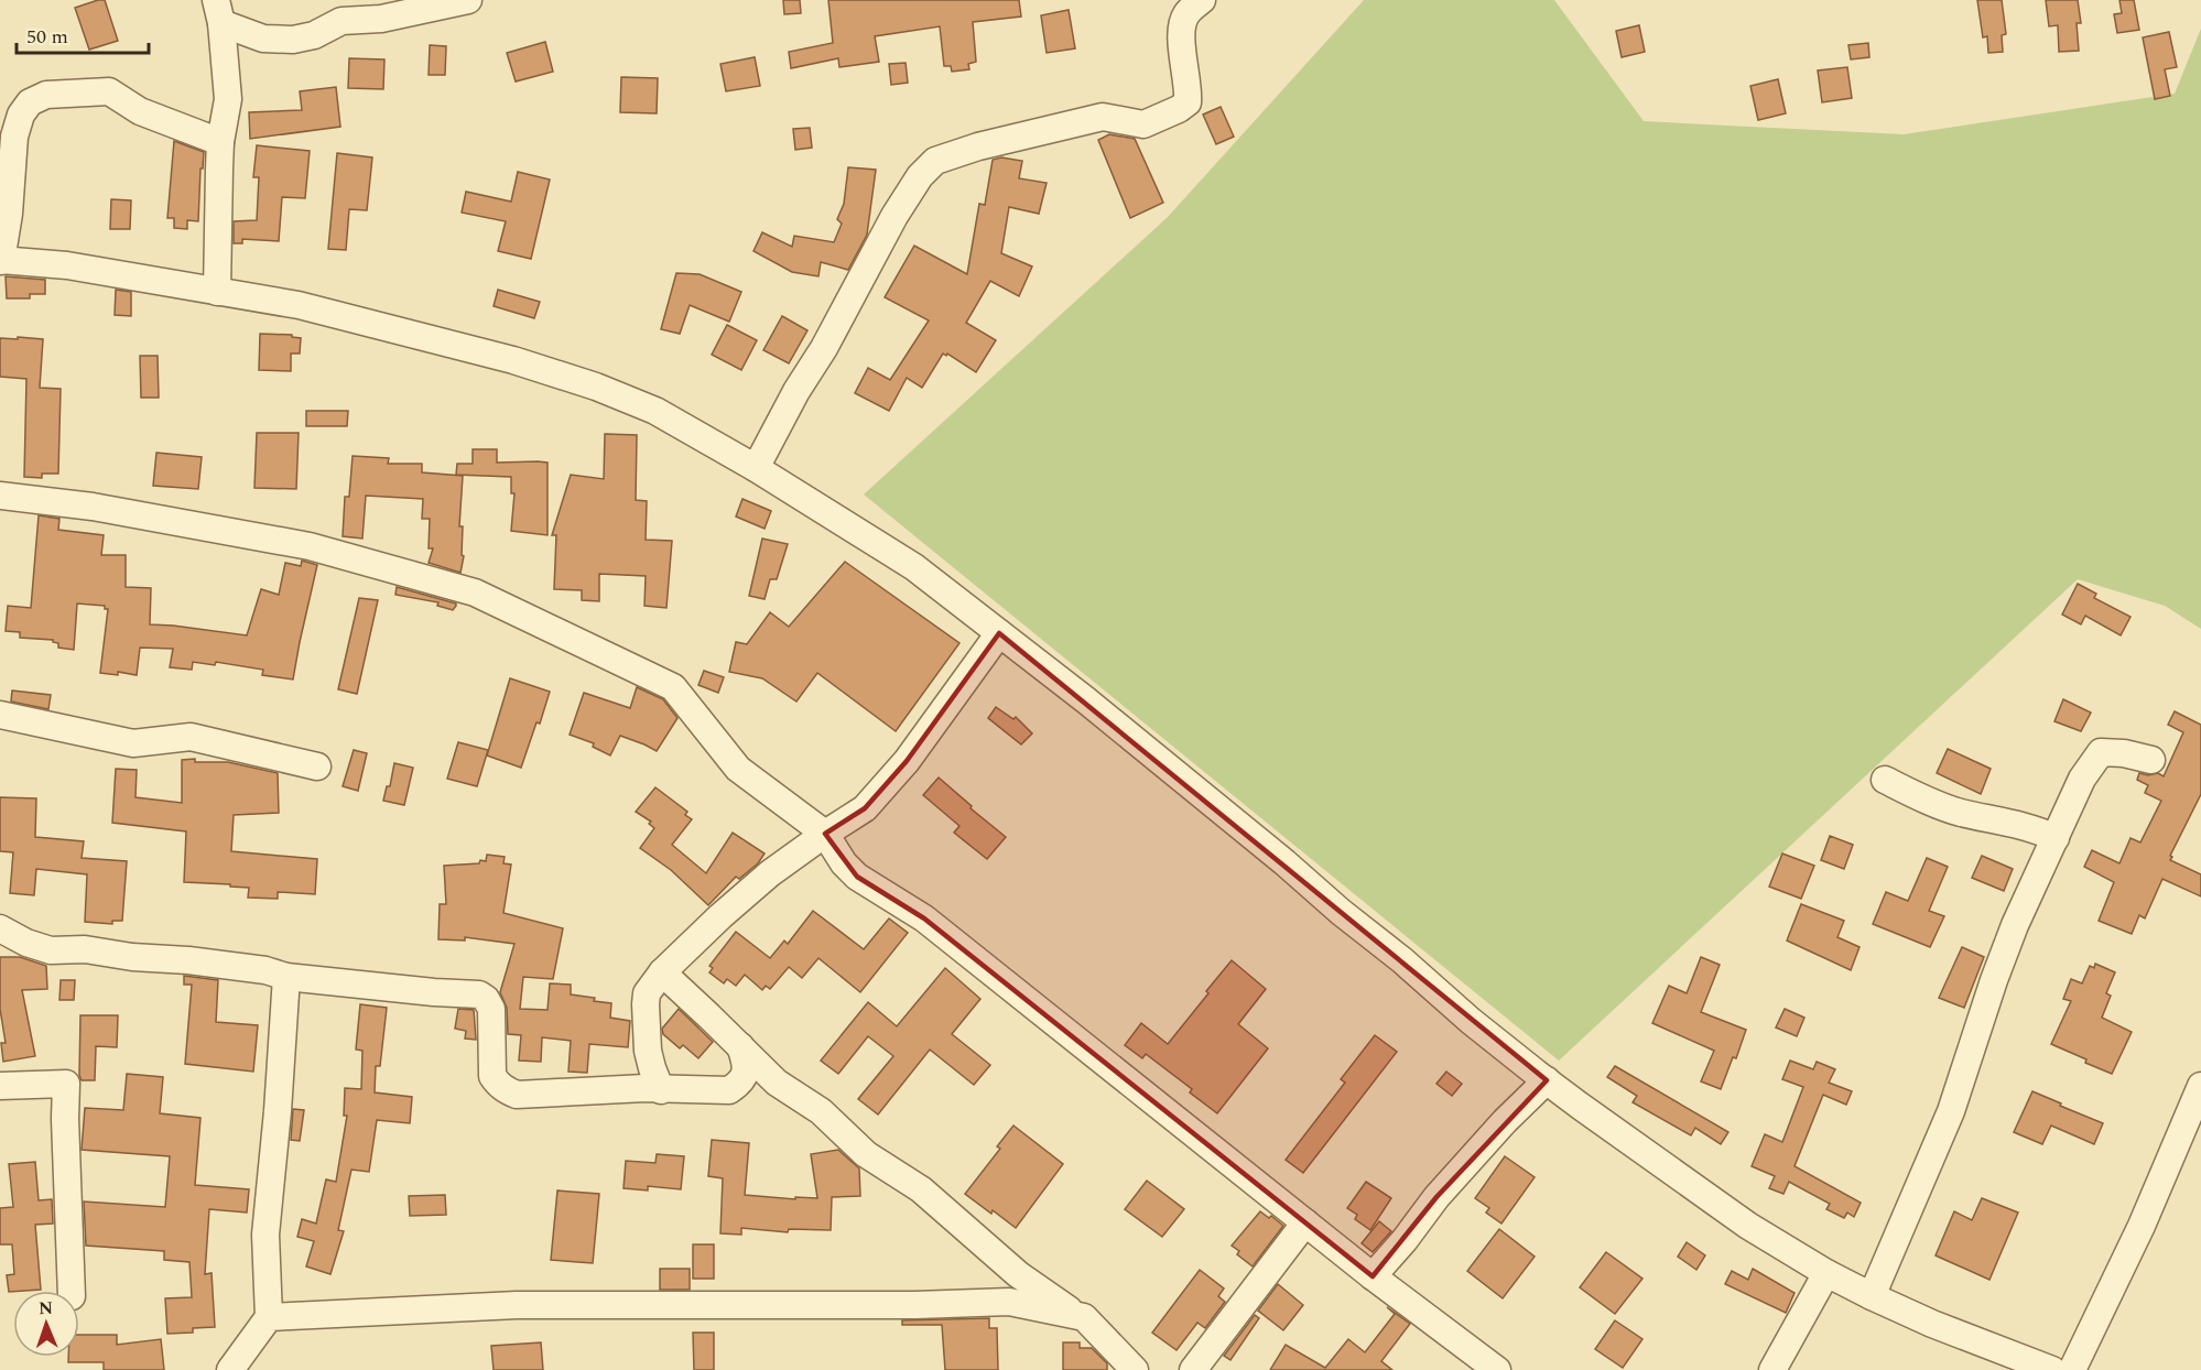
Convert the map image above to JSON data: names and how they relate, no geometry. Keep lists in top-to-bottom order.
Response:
{
  "scale_bar": "50 m",
  "north": "top"
}
